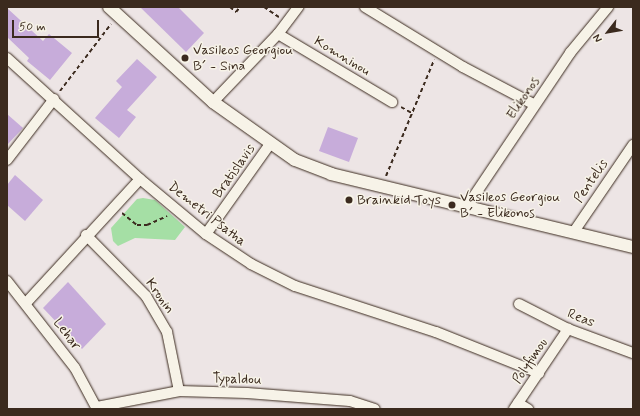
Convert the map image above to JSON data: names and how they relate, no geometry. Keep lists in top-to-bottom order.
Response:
{
  "streets": {
    "street": [
      "Komninou",
      "Elikonos",
      "Bratislavis",
      "Pentelis",
      "Demetri Psatha",
      "Kronin",
      "Reas",
      "Lehar",
      "Polyfimou",
      "Typaldou"
    ]
  },
  "crossings": [
    ["Bratislavis", "Demetri Psatha"],
    ["Demetri Psatha", "Polyfimou"],
    ["Kronin", "Typaldou"],
    ["Reas", "Polyfimou"],
    ["Lehar", "Typaldou"]
  ],
  "places": ["Vasileos Georgiou B´ - Sina", "Brainkid Toys", "Vasileos Georgiou B´ - Elikonos"],
  "scale_bar": "50 m",
  "north": "bottom left"
}
